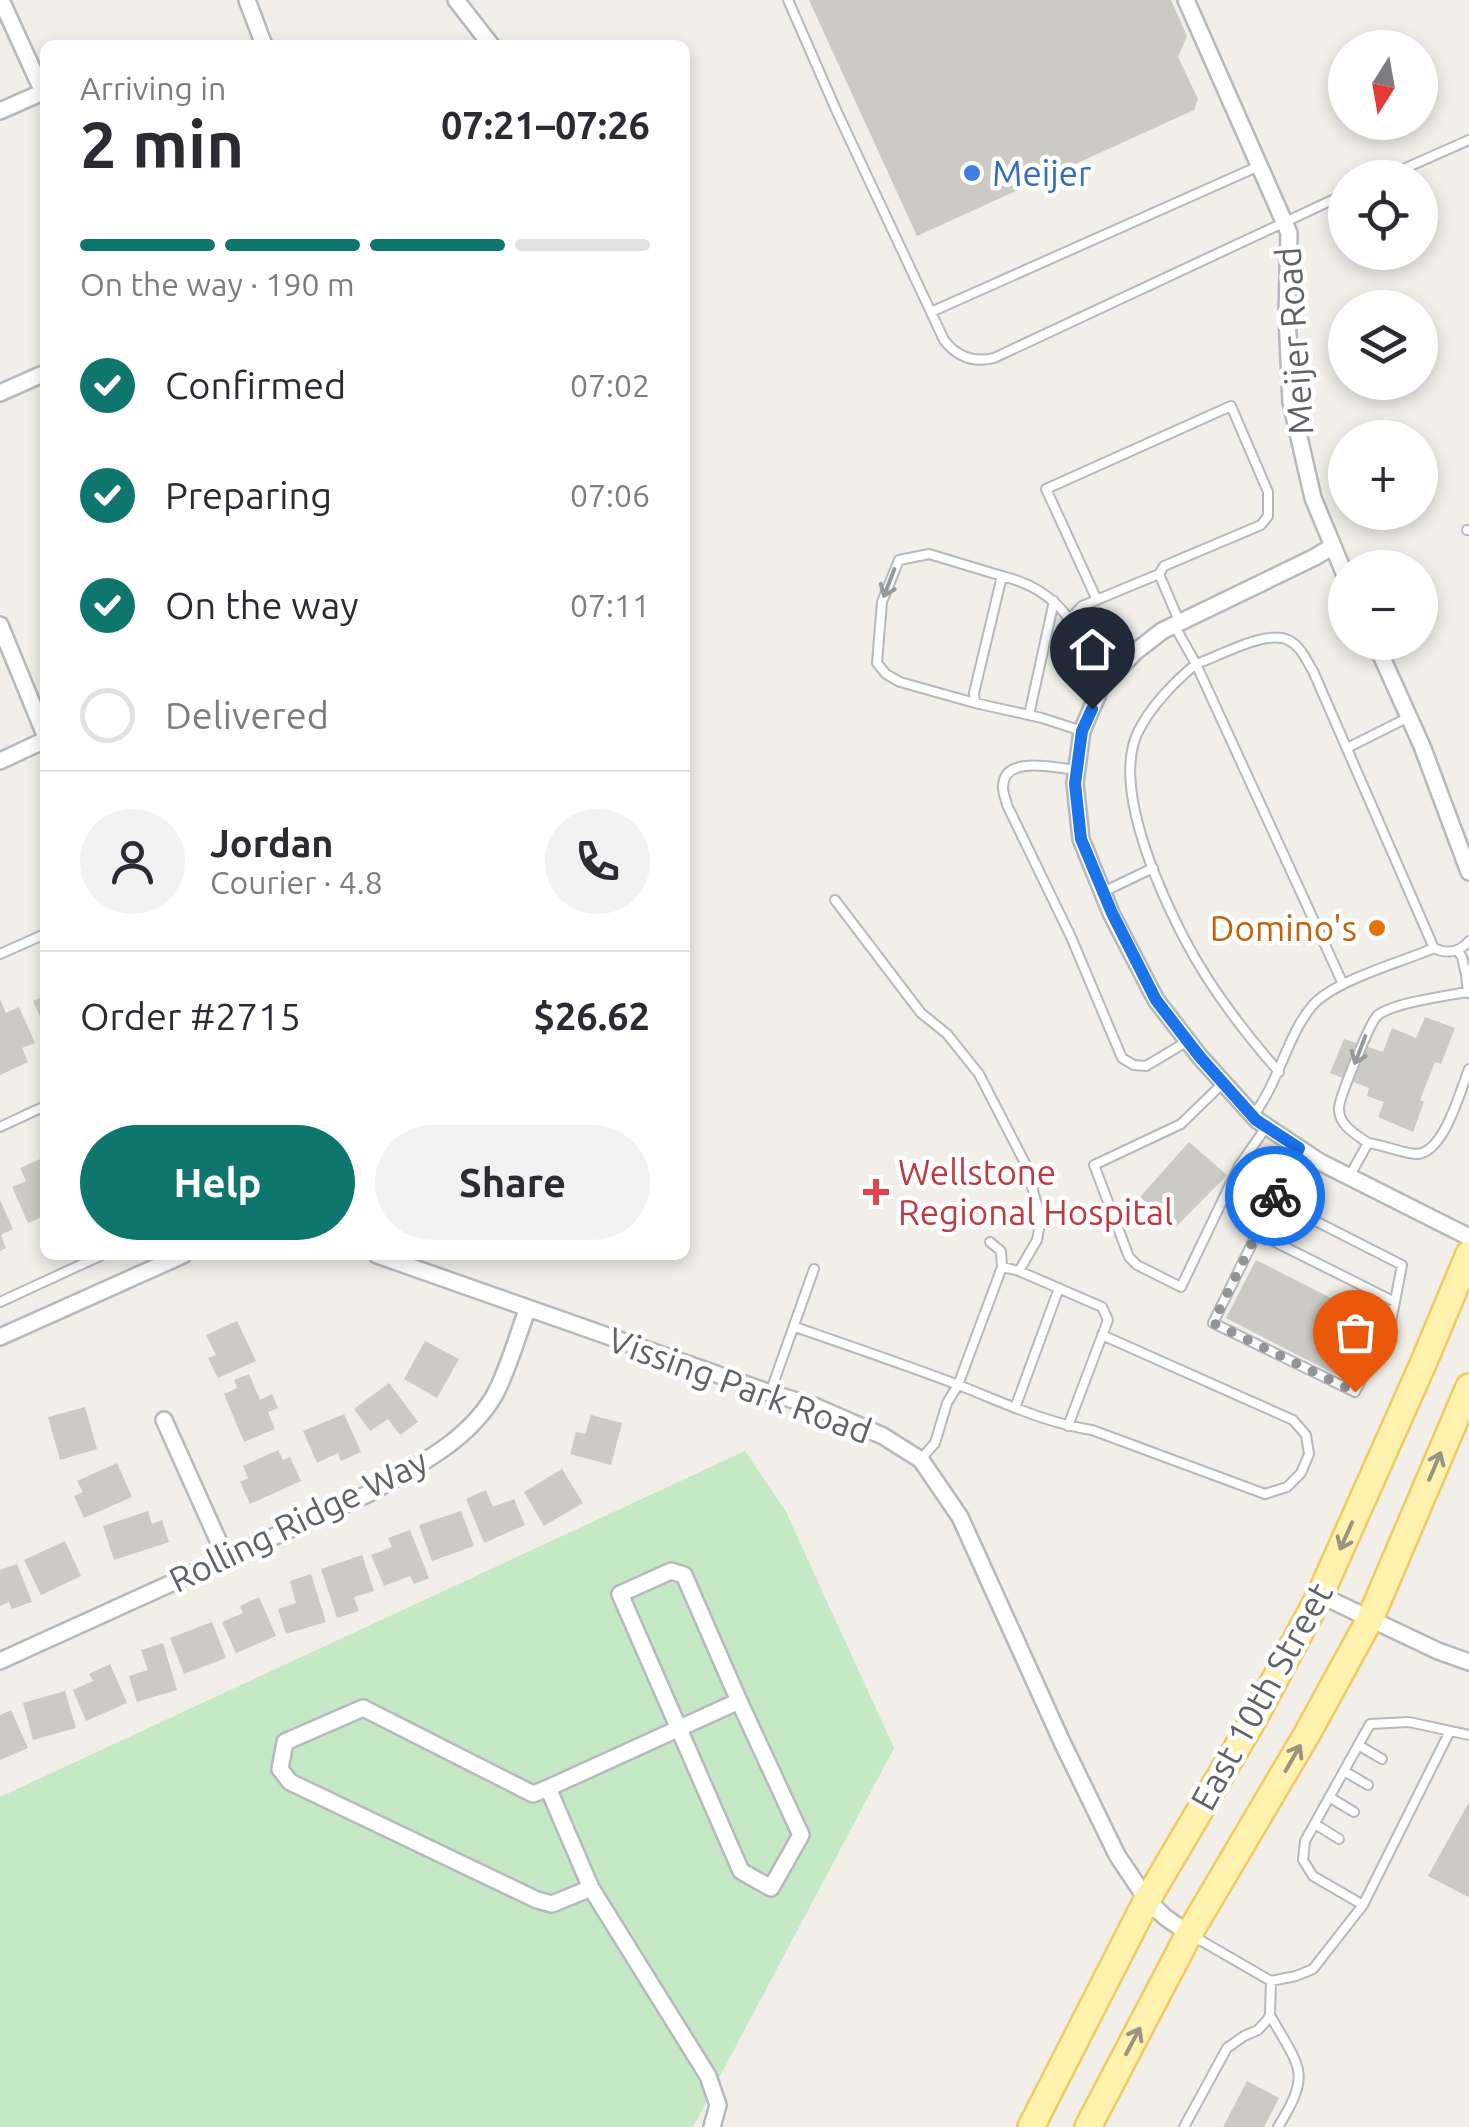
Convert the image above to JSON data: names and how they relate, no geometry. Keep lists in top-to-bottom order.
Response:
{
  "streets": {
    "main road": ["East 10th Street"],
    "street": ["Meijer Road", "Vissing Park Road", "Rolling Ridge Way"]
  },
  "crossings": [
    ["Vissing Park Road", "Rolling Ridge Way"],
    ["Vissing Park Road", "East 10th Street"]
  ],
  "places": {
    "other": ["Meijer", "Domino's"],
    "health": ["Wellstone Regional Hospital"]
  },
  "north": "bottom",
  "page": {
    "map_buttons": ["+", "−"],
    "heading": ["2 min", "Arriving in", "07:21–07:26"],
    "panel": [
      "Jordan",
      "Courier · 4.8",
      "Order #2715",
      "$26.62"
    ],
    "bar": "On the way · 190 m",
    "list": [
      ["Confirmed", "07:02"],
      ["Preparing", "07:06"],
      ["On the way", "07:11"],
      "Delivered"
    ],
    "buttons": ["Help", "Share"]
  }
}
